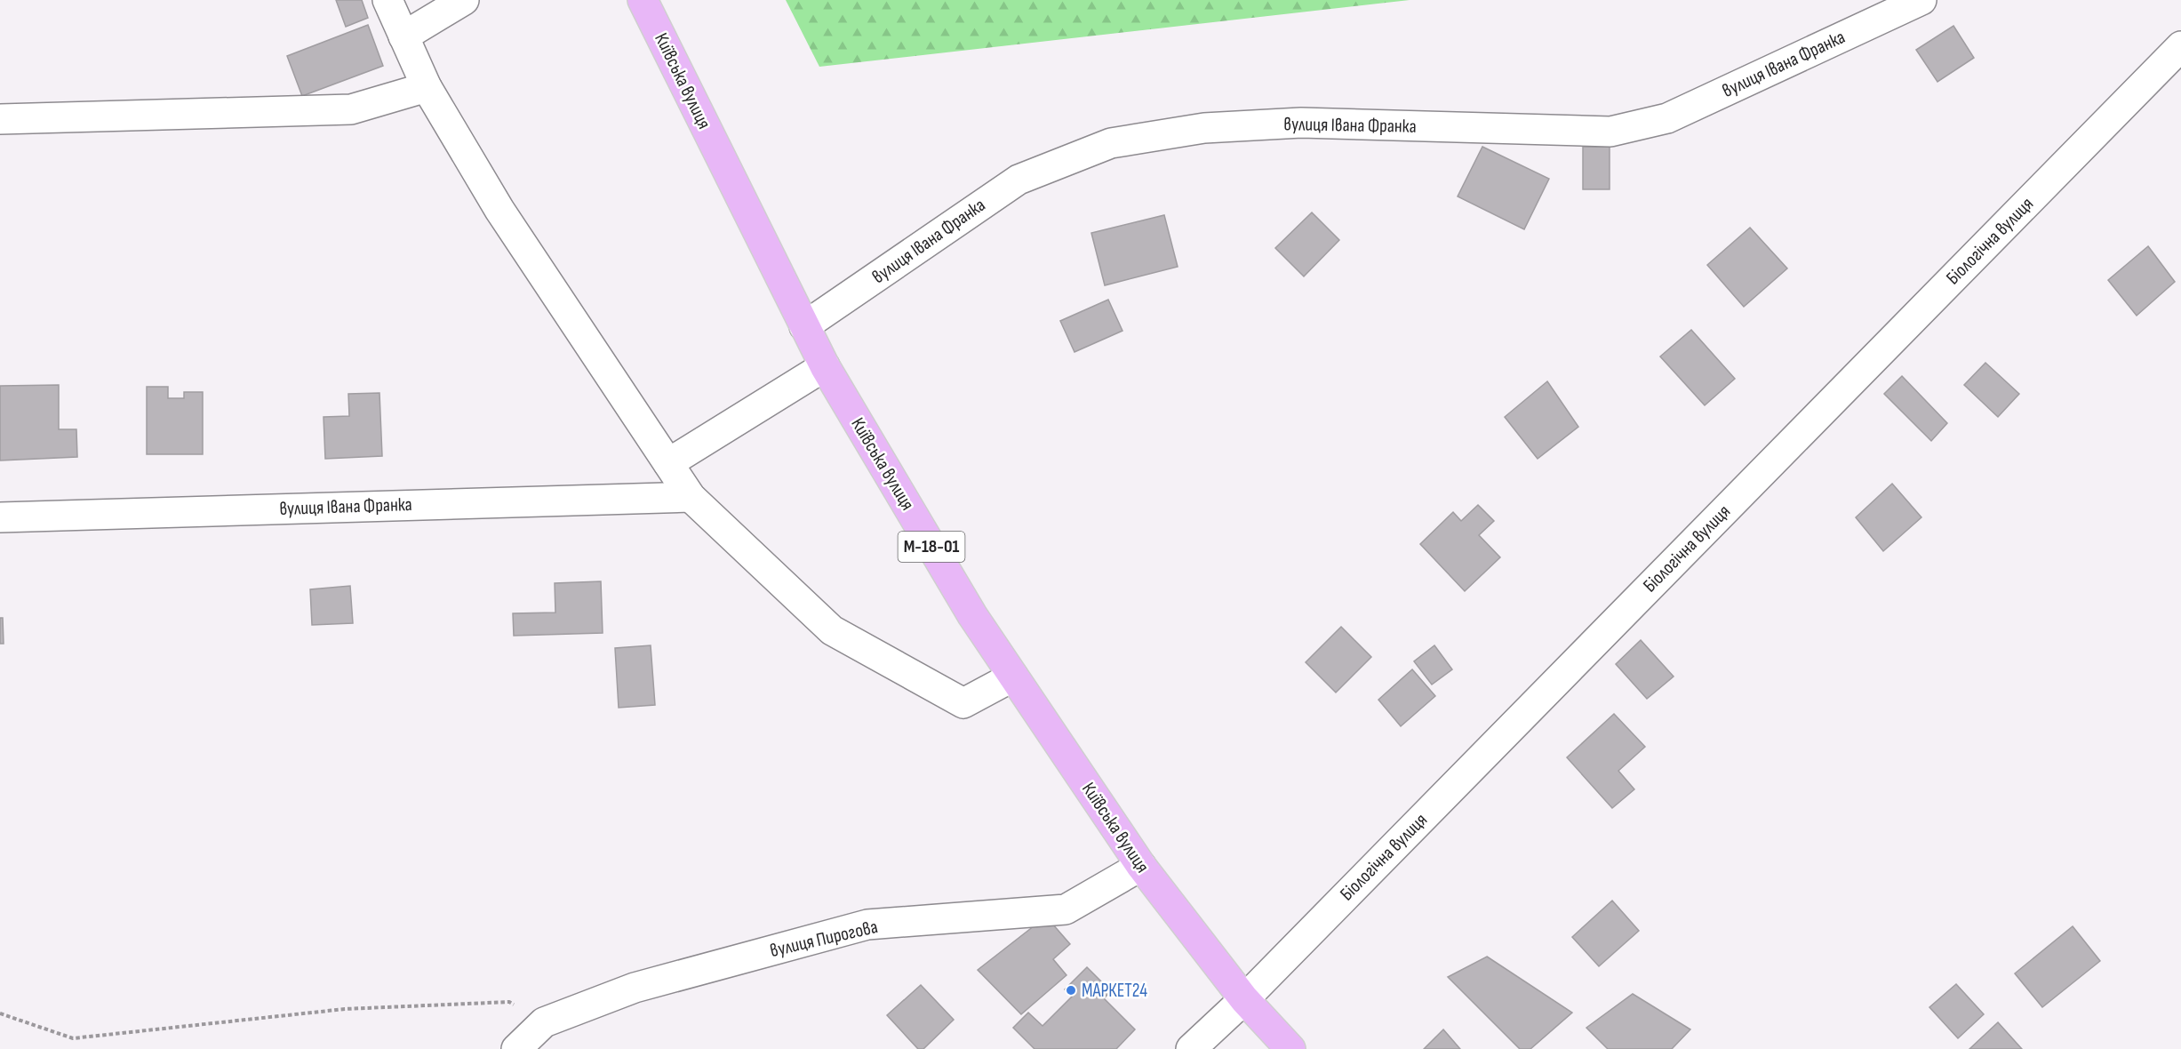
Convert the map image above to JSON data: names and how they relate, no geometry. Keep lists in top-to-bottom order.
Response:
{
  "streets": {
    "highway": ["Київська вулиця", "М-18-01"],
    "street": ["вулиця Івана Франка", "Біологічна вулиця", "вулиця Пирогова"]
  },
  "crossings": [
    ["вулиця Івана Франка", "Київська вулиця"],
    ["Київська вулиця", "Біологічна вулиця"],
    ["Київська вулиця", "вулиця Пирогова"]
  ],
  "places": ["МАРКЕТ24"]
}
